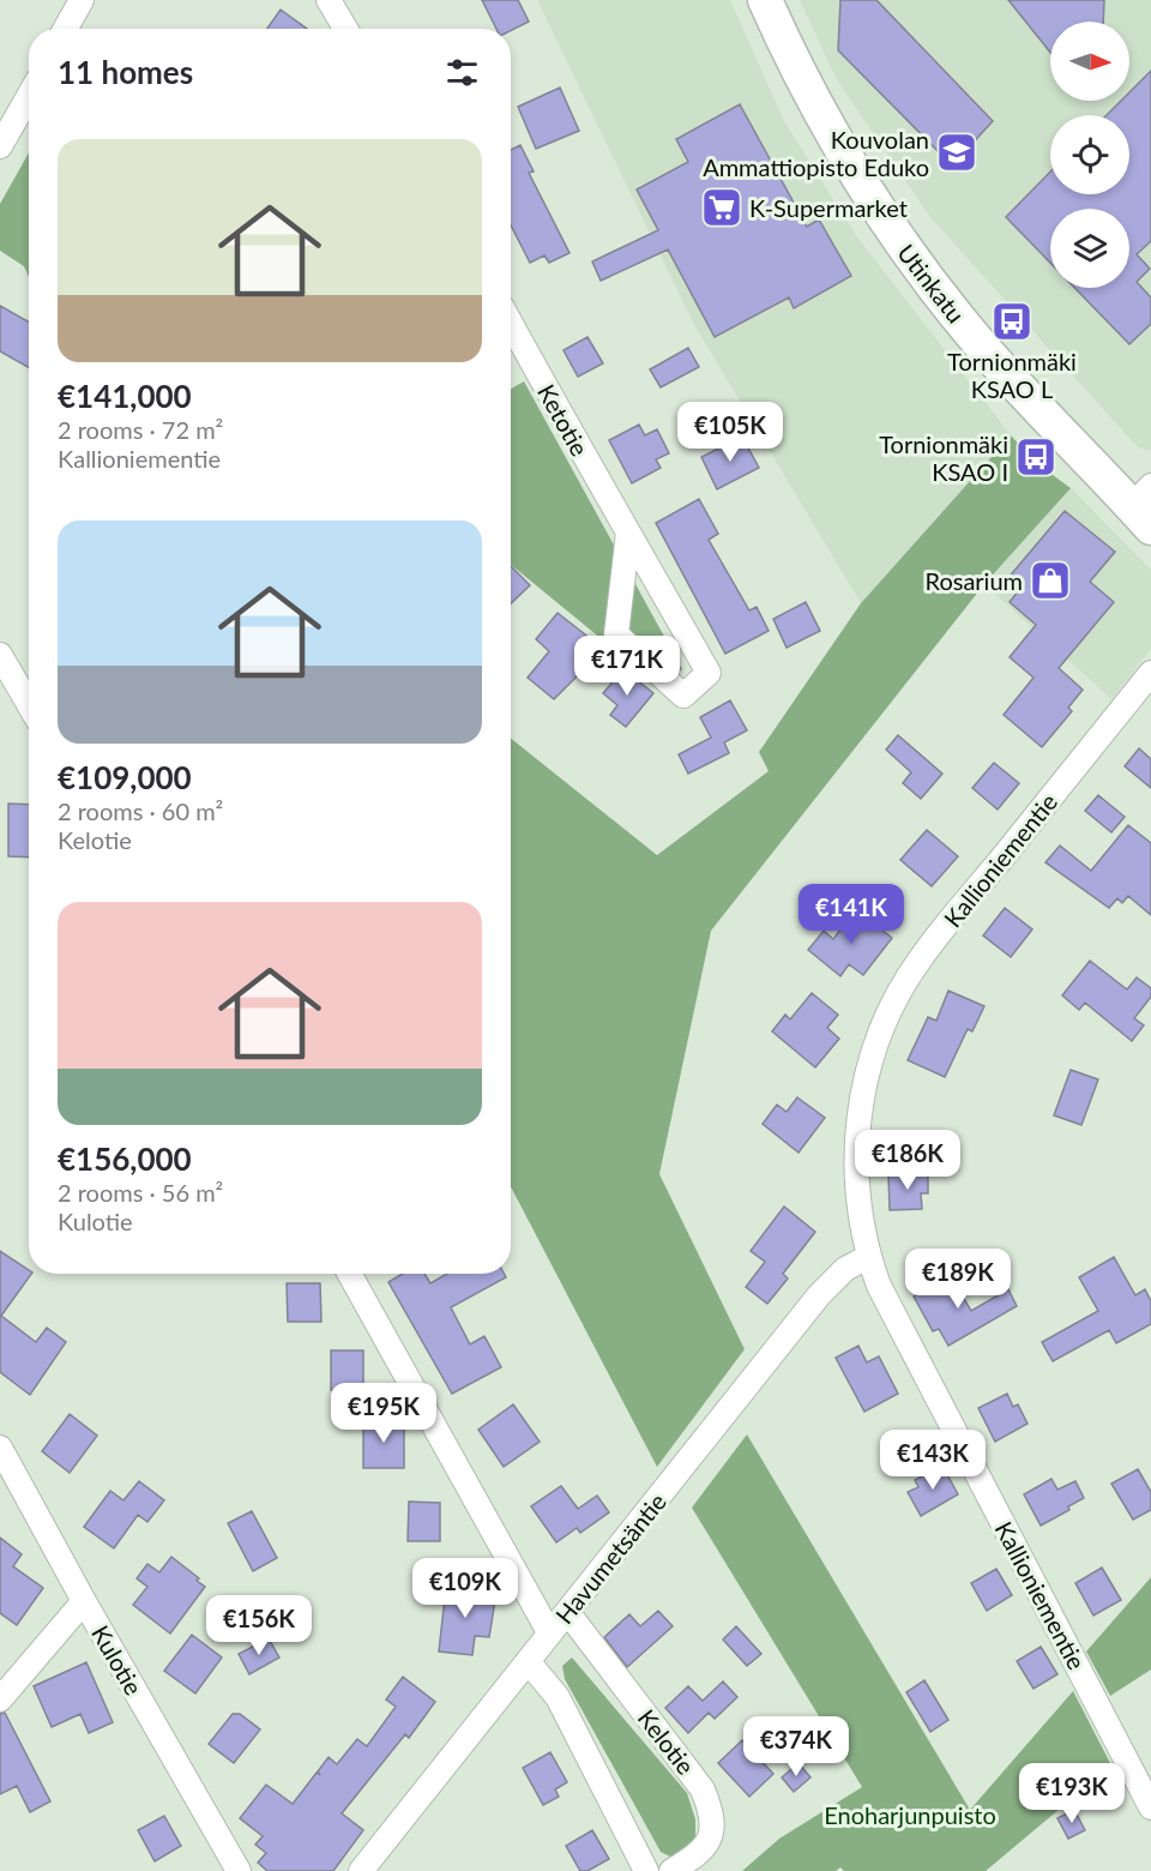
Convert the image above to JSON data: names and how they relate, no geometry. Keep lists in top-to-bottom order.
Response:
{
  "streets": {
    "street": [
      "Utinkatu",
      "Ketotie",
      "Kallioniementie",
      "Havumetsäntie",
      "Kulotie",
      "Kelotie"
    ]
  },
  "crossings": [
    ["Kallioniementie", "Havumetsäntie"],
    ["Havumetsäntie", "Kelotie"]
  ],
  "parks": ["Enoharjunpuisto"],
  "places": {
    "school or university": ["Kouvolan Ammattiopisto Eduko"],
    "supermarket": ["K-Supermarket"],
    "bus stop": ["Tornionmäki KSAO L", "Tornionmäki KSAO I"],
    "shop": ["Rosarium"]
  },
  "north": "right",
  "page": {
    "heading": "11 homes",
    "list": [
      {
        "name": "€141,000",
        "note": "2 rooms · 72 m² · Kallioniementie"
      },
      {
        "name": "€109,000",
        "note": "2 rooms · 60 m² · Kelotie"
      },
      {
        "name": "€156,000",
        "note": "2 rooms · 56 m² · Kulotie"
      }
    ],
    "price": [
      "€105K",
      "€171K",
      "€141K",
      "€186K",
      "€189K",
      "€195K",
      "€143K",
      "€109K",
      "€156K",
      "€374K",
      "€193K"
    ]
  }
}
